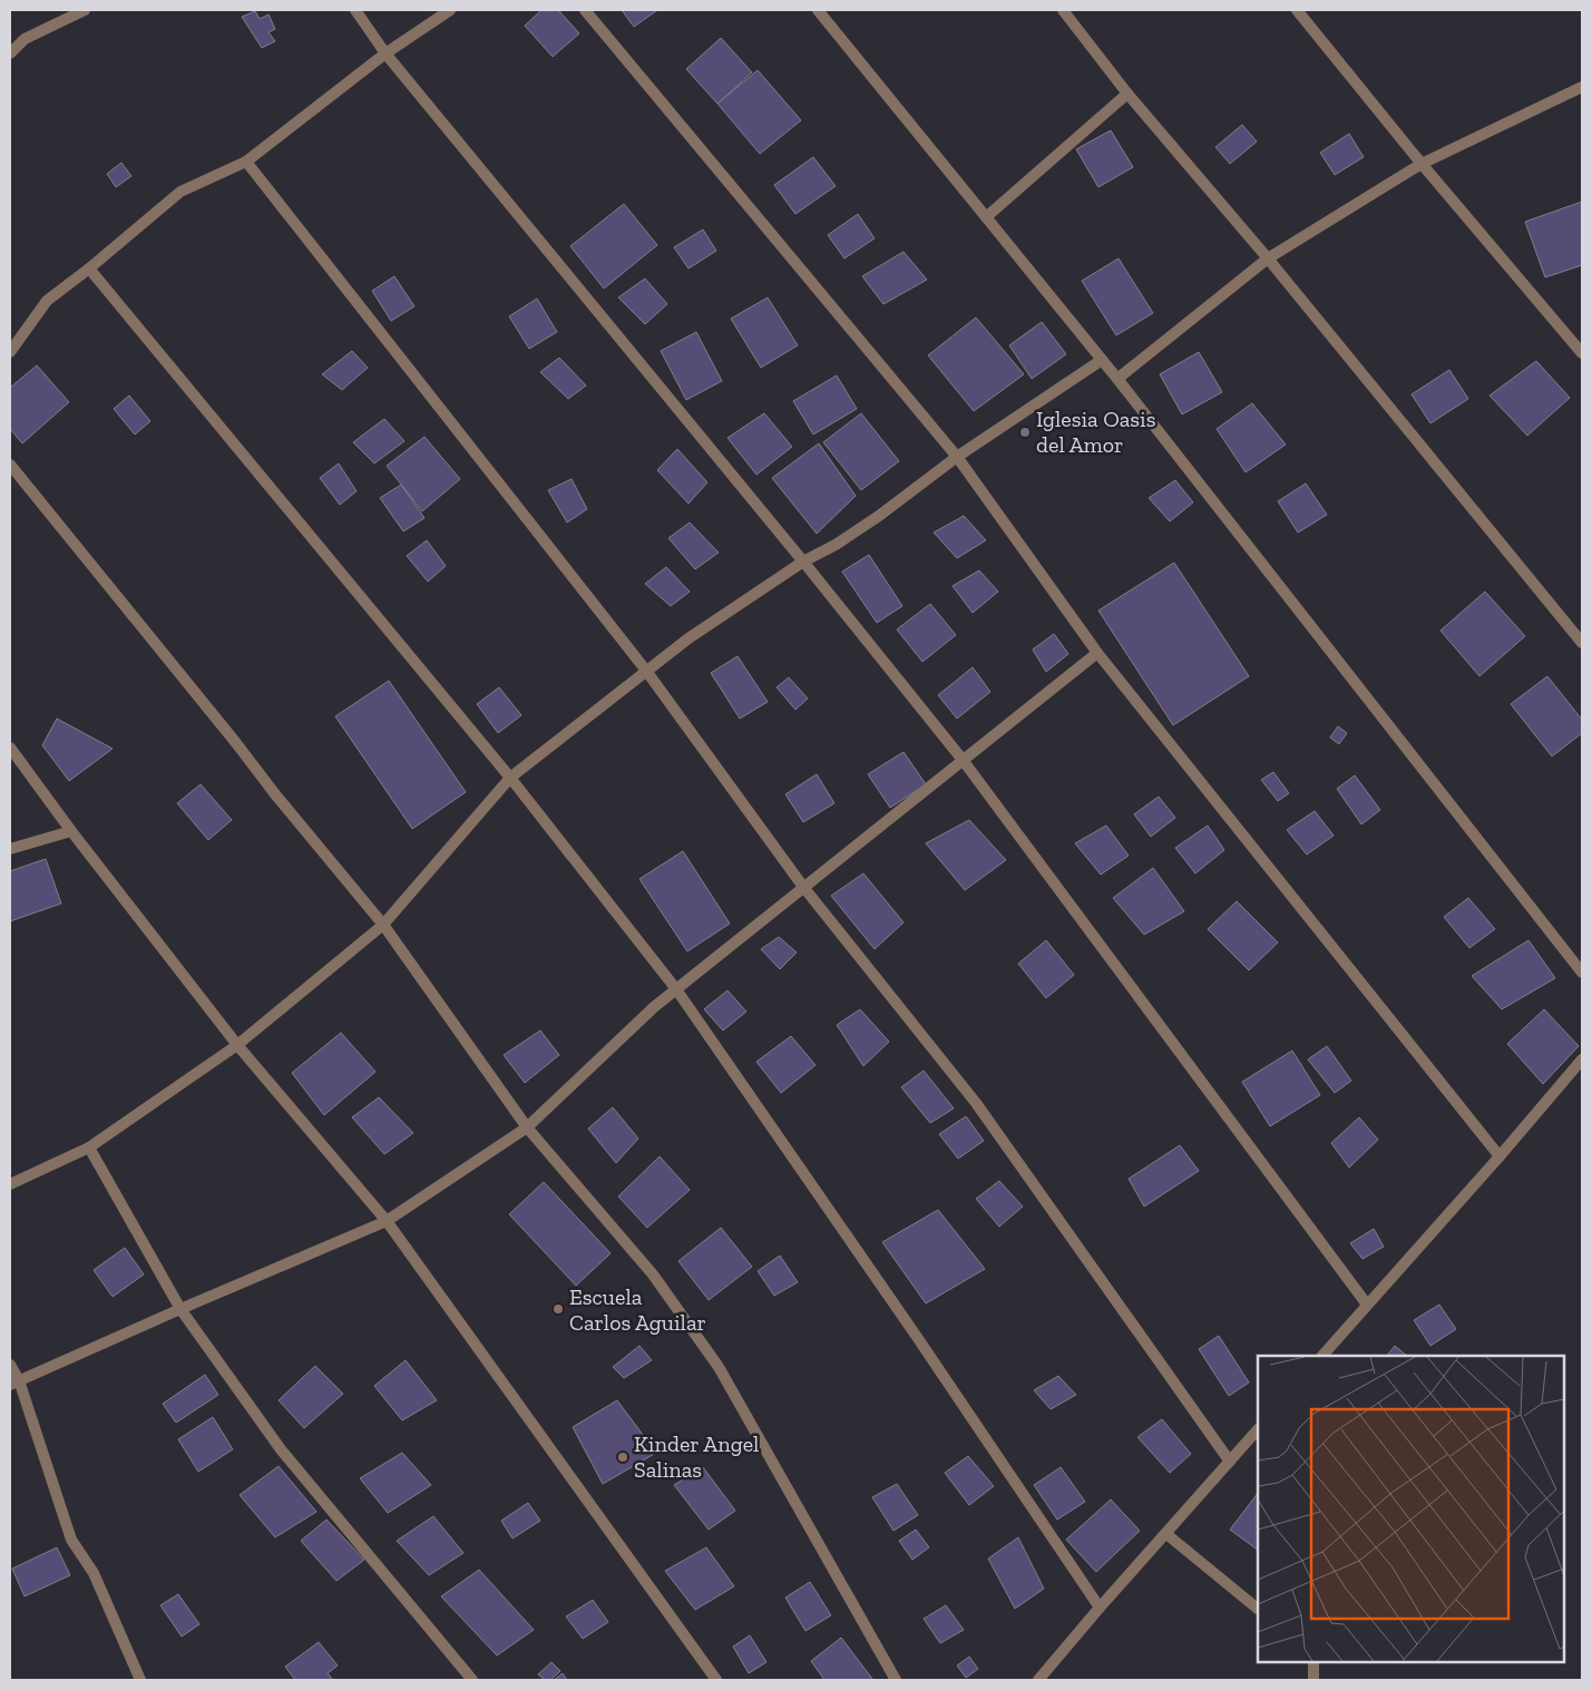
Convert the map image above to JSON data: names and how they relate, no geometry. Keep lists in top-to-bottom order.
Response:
{
  "places": ["Iglesia Oasis del Amor", "Escuela Carlos Aguilar", "Kinder Angel Salinas"]
}
